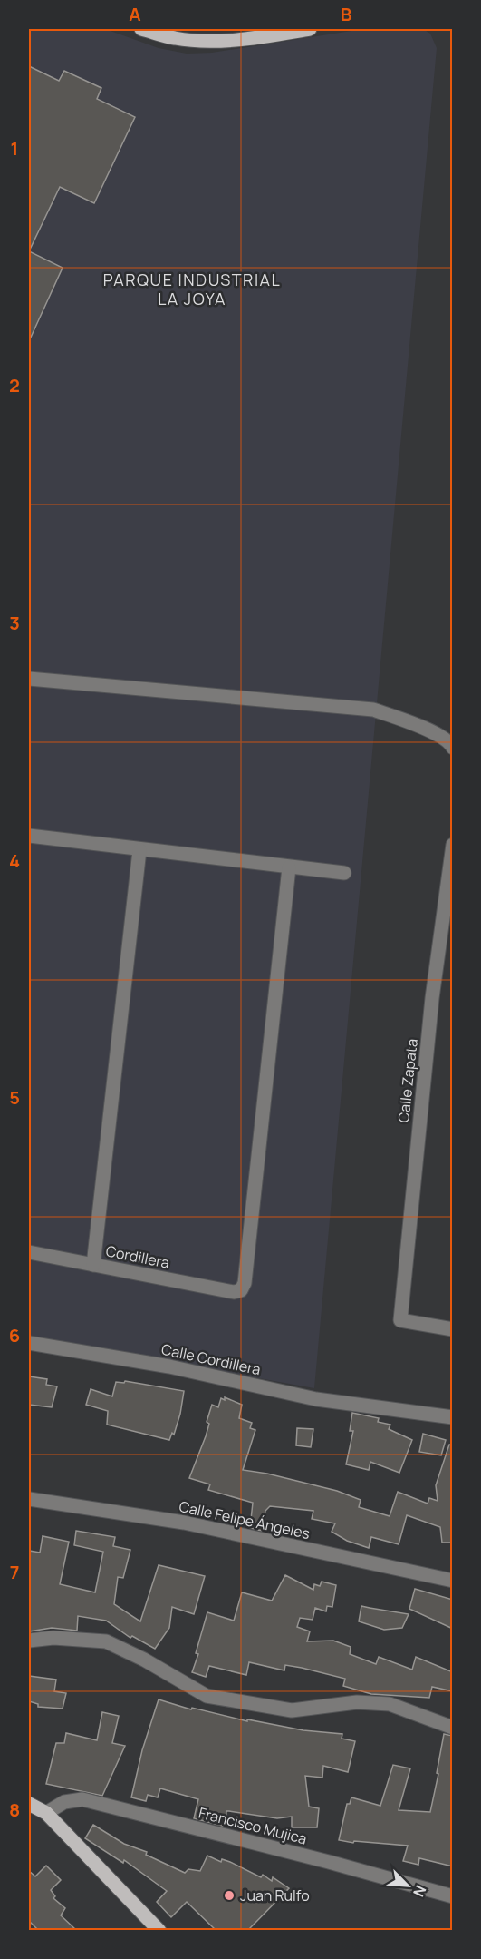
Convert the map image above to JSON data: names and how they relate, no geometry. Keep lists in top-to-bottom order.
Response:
{
  "streets": {
    "street": [
      "Calle Zapata",
      "Cordillera",
      "Calle Cordillera",
      "Calle Felipe Ángeles",
      "Francisco Mujica"
    ]
  },
  "districts": ["PARQUE INDUSTRIAL LA JOYA"],
  "places": ["Juan Rulfo"],
  "north": "bottom right",
  "grid": {
    "columns": ["A", "B"],
    "rows": [
      "1",
      "2",
      "3",
      "4",
      "5",
      "6",
      "7",
      "8"
    ]
  }
}
